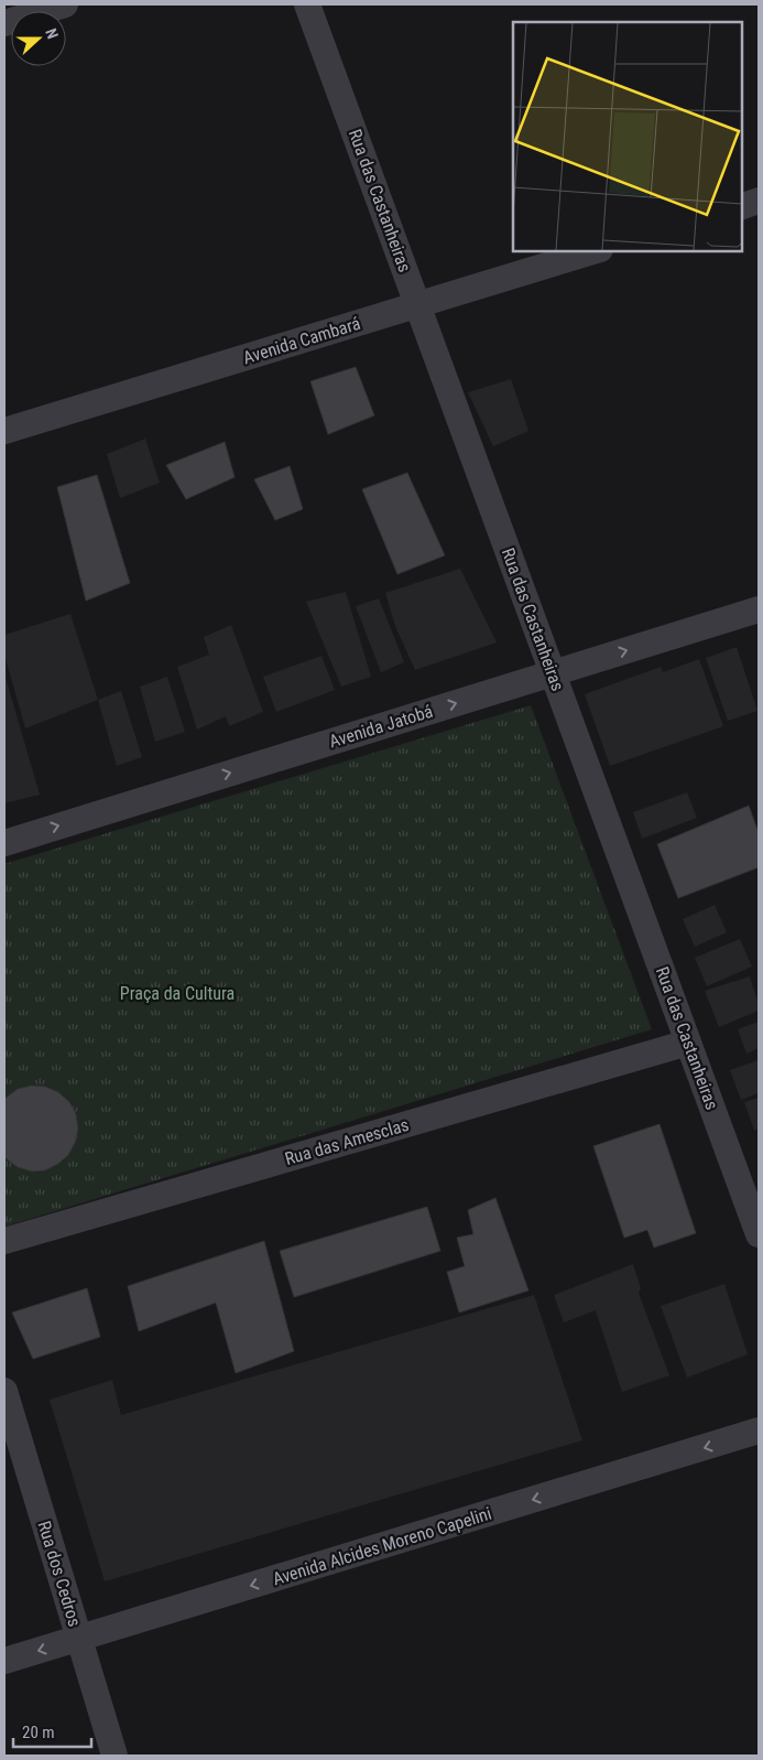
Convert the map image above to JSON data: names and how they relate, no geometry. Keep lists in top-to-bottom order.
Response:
{
  "streets": {
    "street": [
      "Rua das Castanheiras",
      "Avenida Cambará",
      "Avenida Jatobá",
      "Rua das Amesclas",
      "Avenida Alcides Moreno Capelini",
      "Rua dos Cedros"
    ]
  },
  "crossings": [
    ["Rua das Castanheiras", "Avenida Cambará"],
    ["Rua das Castanheiras", "Avenida Jatobá"],
    ["Rua das Castanheiras", "Rua das Amesclas"],
    ["Avenida Alcides Moreno Capelini", "Rua dos Cedros"]
  ],
  "one_way": ["Avenida Jatobá", "Avenida Alcides Moreno Capelini"],
  "parks": ["Praça da Cultura"],
  "scale_bar": "20 m",
  "north": "right"
}
